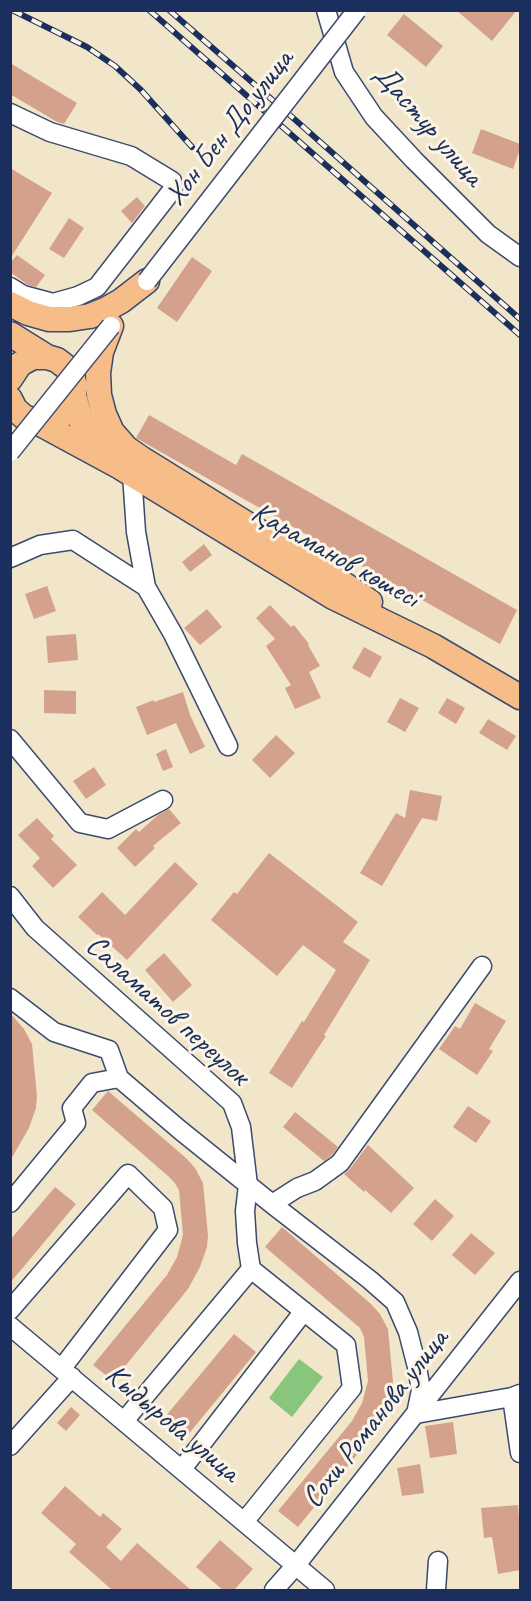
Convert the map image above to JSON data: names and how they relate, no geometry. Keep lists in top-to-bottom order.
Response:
{
  "streets": {
    "main road": ["Қараманов көшесі"],
    "street": [
      "Дастур улица",
      "Хон Бен До улица",
      "Саламатов переулок",
      "Сохи Романова улица",
      "Кыдырова улица"
    ]
  },
  "crossings": [
    ["Сохи Романова улица", "Кыдырова улица"]
  ]
}
